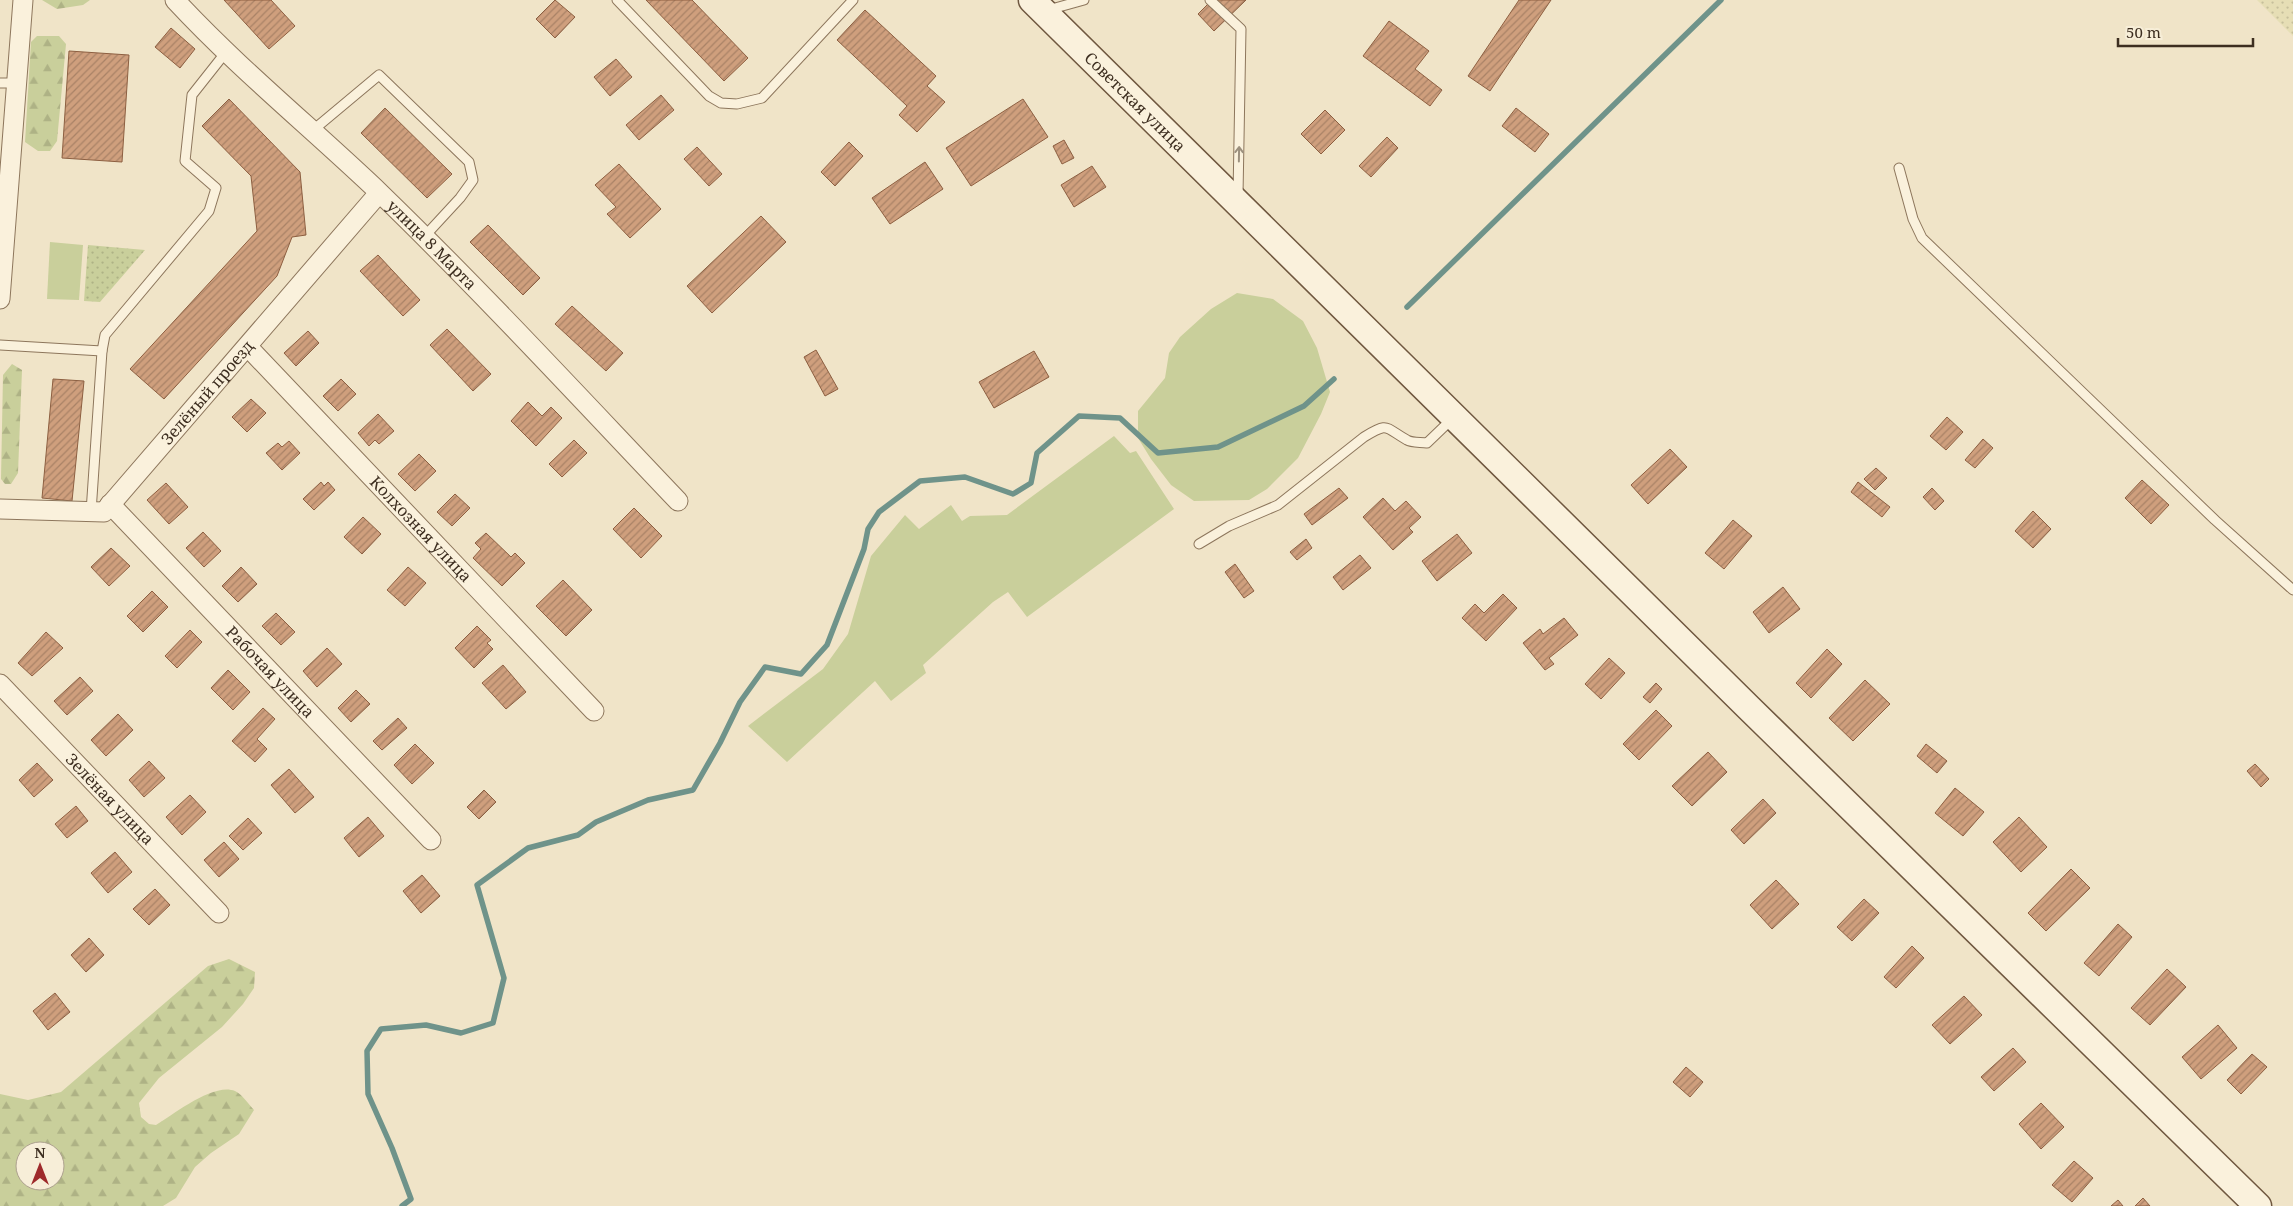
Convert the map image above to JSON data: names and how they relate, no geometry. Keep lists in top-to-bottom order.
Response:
{
  "streets": {
    "main road": ["Советская улица"],
    "street": [
      "улица 8 Марта",
      "Зелёный проезд",
      "Колхозная улица",
      "Рабочая улица",
      "Зелёная улица"
    ]
  },
  "crossings": [
    ["улица 8 Марта", "Зелёный проезд"],
    ["Зелёный проезд", "Колхозная улица"],
    ["Зелёный проезд", "Рабочая улица"]
  ],
  "scale_bar": "50 m",
  "north": "top"
}
